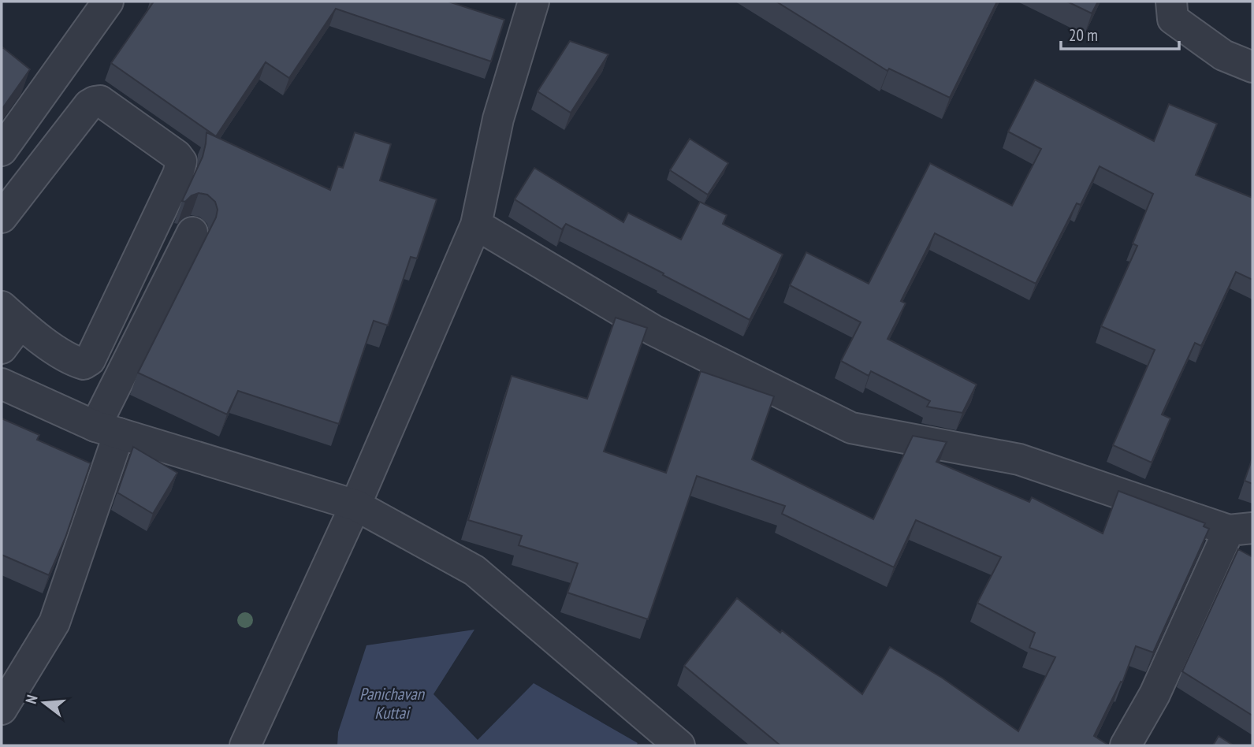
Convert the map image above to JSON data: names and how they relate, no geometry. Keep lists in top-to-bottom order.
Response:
{
  "water": ["Panichavan Kuttai"],
  "scale_bar": "20 m",
  "north": "left"
}
